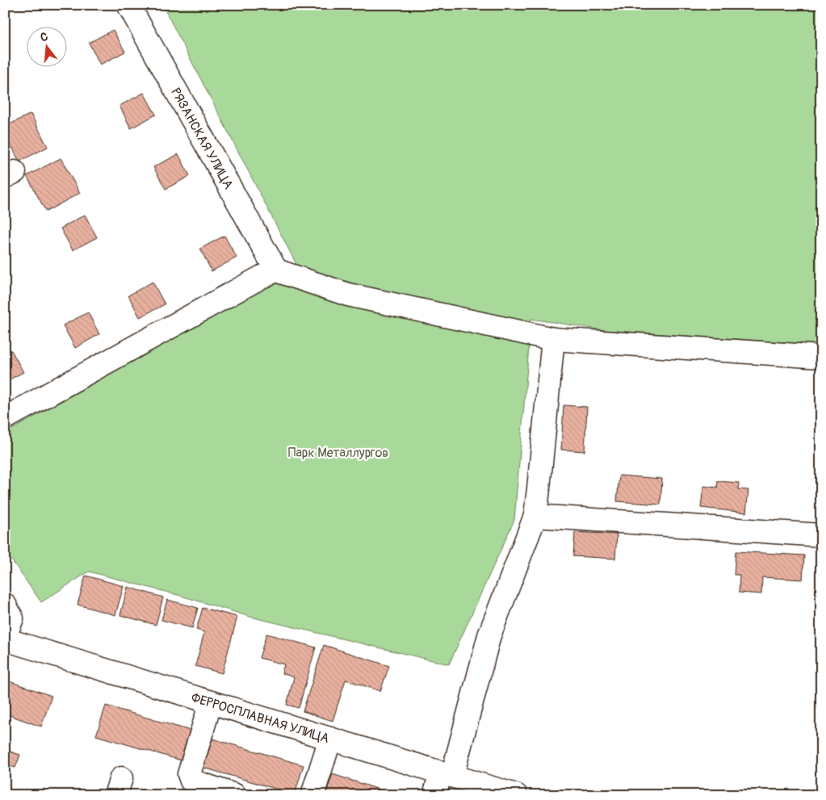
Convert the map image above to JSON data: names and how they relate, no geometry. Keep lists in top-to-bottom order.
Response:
{
  "streets": {
    "street": ["РЯЗАНСКАЯ УЛИЦА", "ФЕРРОСПЛАВНАЯ УЛИЦА"]
  },
  "parks": ["Парк Металлургов"],
  "north": "top"
}
